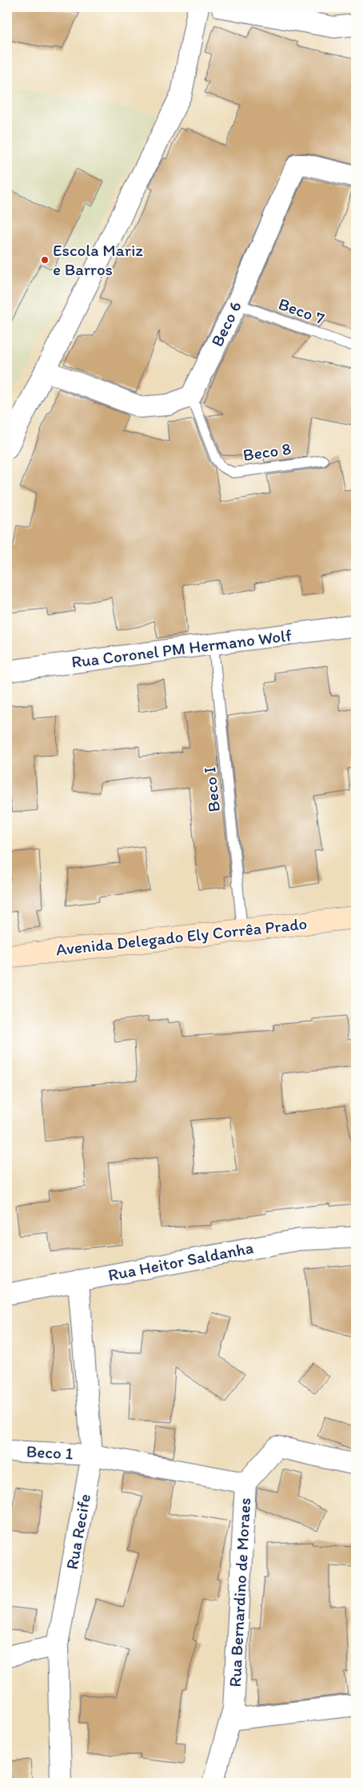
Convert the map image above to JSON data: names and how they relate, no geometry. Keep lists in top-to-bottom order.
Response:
{
  "streets": {
    "main road": ["Avenida Delegado Ely Corrêa Prado"],
    "street": [
      "Beco 6",
      "Rua Coronel PM Hermano Wolf",
      "Rua Heitor Saldanha",
      "Beco 1",
      "Rua Recife",
      "Rua Bernardino de Moraes"
    ],
    "lane": ["Beco 7", "Beco 8", "Beco I"]
  },
  "crossings": [
    ["Beco 7", "Beco 6"],
    ["Beco 6", "Beco 8"],
    ["Rua Coronel PM Hermano Wolf", "Beco I"],
    ["Beco I", "Avenida Delegado Ely Corrêa Prado"],
    ["Rua Heitor Saldanha", "Rua Recife"],
    ["Beco 1", "Rua Recife"],
    ["Beco 1", "Rua Bernardino de Moraes"],
    ["Rua Recife", "Rua Bernardino de Moraes"]
  ],
  "places": ["Escola Mariz e Barros"]
}
